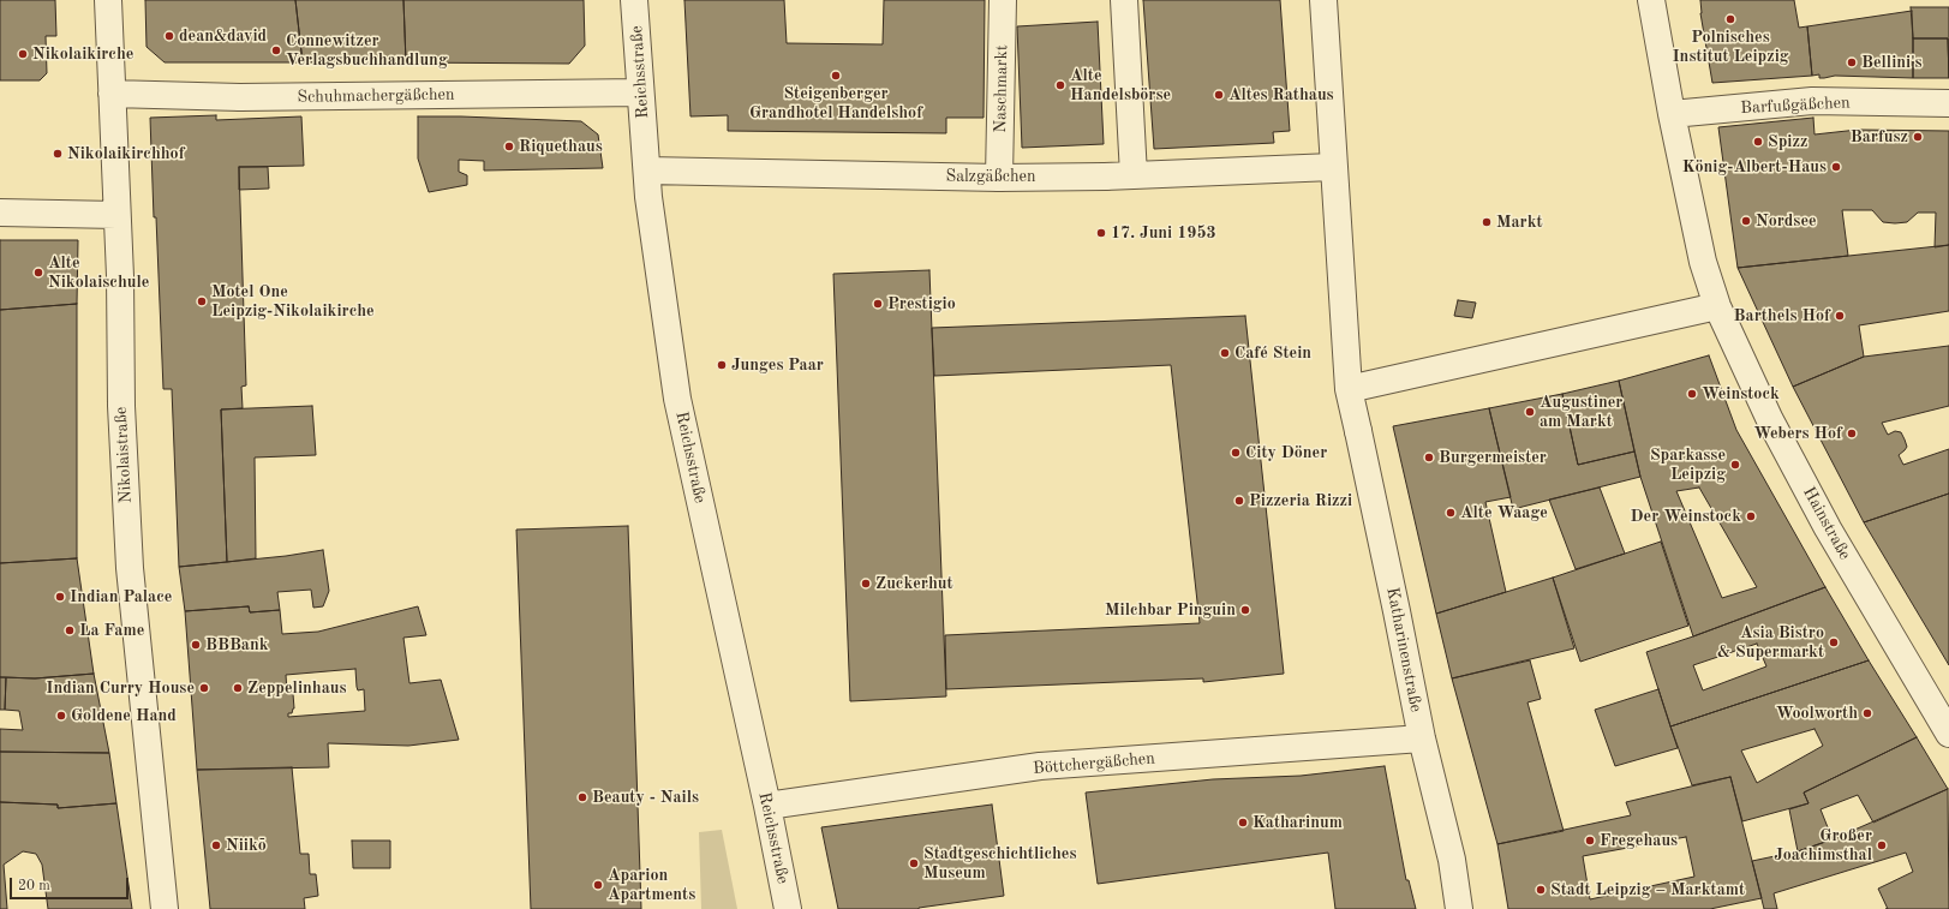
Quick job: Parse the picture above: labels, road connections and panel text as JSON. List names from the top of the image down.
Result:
{
  "streets": {
    "street": [
      "Reichsstraße",
      "Naschmarkt",
      "Schuhmachergäßchen",
      "Barfußgäßchen",
      "Salzgäßchen",
      "Nikolaistraße",
      "Hainstraße",
      "Katharinenstraße",
      "Böttchergäßchen"
    ]
  },
  "crossings": [
    ["Reichsstraße", "Schuhmachergäßchen"],
    ["Reichsstraße", "Salzgäßchen"],
    ["Reichsstraße", "Böttchergäßchen"],
    ["Naschmarkt", "Salzgäßchen"],
    ["Schuhmachergäßchen", "Nikolaistraße"],
    ["Katharinenstraße", "Böttchergäßchen"]
  ],
  "places": [
    "Polnisches Institut Leipzig",
    "dean&david",
    "Connewitzer Verlagsbuchhandlung",
    "Nikolaikirche",
    "Bellini's",
    "Steigenberger Grandhotel Handelshof",
    "Alte Handelsbörse",
    "Altes Rathaus",
    "Barfusz",
    "Spizz",
    "Riquethaus",
    "Nikolaikirchhof",
    "König-Albert-Haus",
    "Nordsee",
    "Markt",
    "17. Juni 1953",
    "Alte Nikolaischule",
    "Motel One Leipzig-Nikolaikirche",
    "Prestigio",
    "Barthels Hof",
    "Café Stein",
    "Junges Paar",
    "Weinstock",
    "Augustiner am Markt",
    "Webers Hof",
    "City Döner",
    "Burgermeister",
    "Sparkasse Leipzig",
    "Pizzeria Rizzi",
    "Alte Waage",
    "Der Weinstock",
    "Zuckerhut",
    "Indian Palace",
    "Milchbar Pinguin",
    "La Fame",
    "Asia Bistro & Supermarkt",
    "BBBank",
    "Indian Curry House",
    "Zeppelinhaus",
    "Woolworth",
    "Goldene Hand",
    "Beauty - Nails",
    "Katharinum",
    "Fregehaus",
    "Niikō",
    "Großer Joachimsthal",
    "Stadtgeschichtliches Museum",
    "Aparion Apartments",
    "Stadt Leipzig – Marktamt"
  ],
  "scale_bar": "20 m"
}
